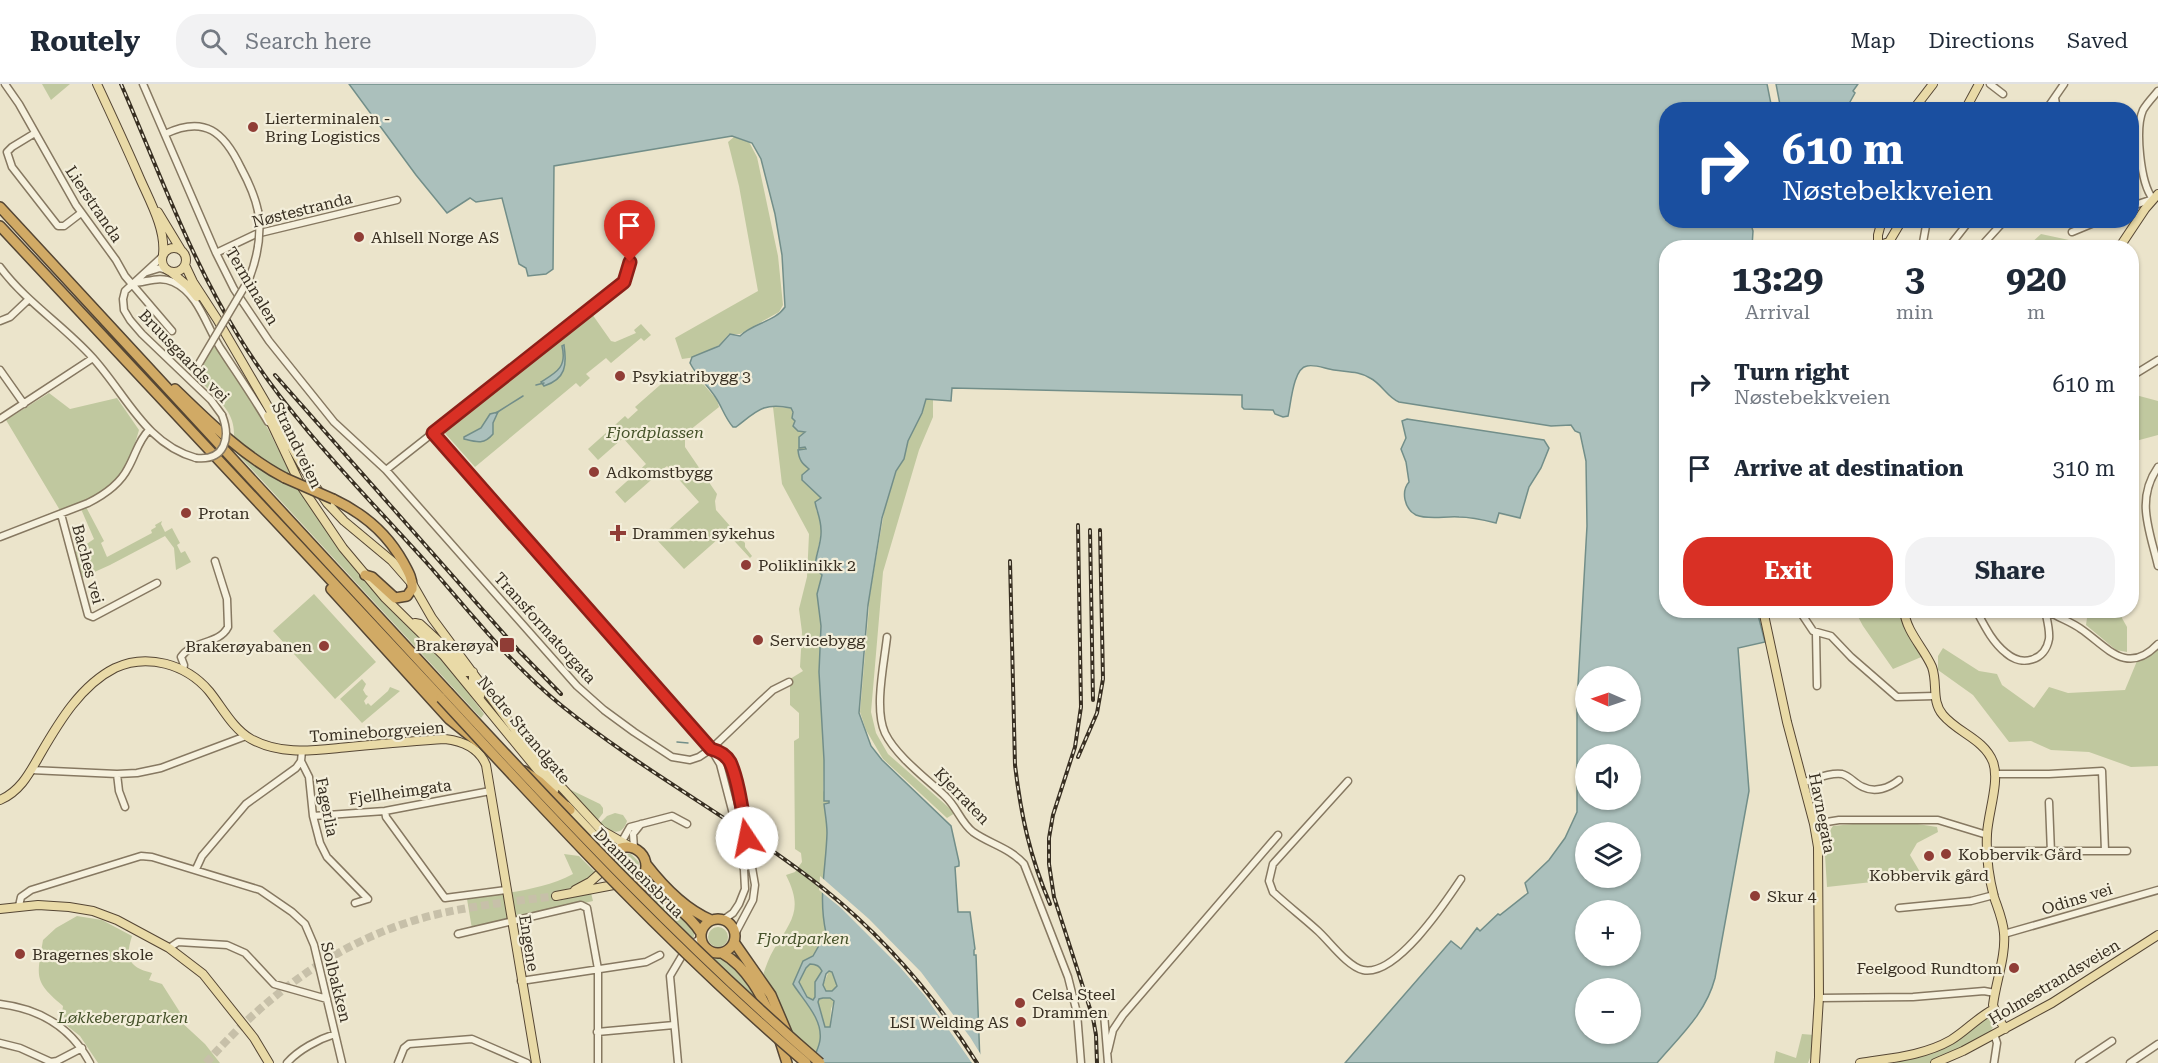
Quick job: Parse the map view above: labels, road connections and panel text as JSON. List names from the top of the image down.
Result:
{
  "streets": {
    "highway": ["Drammensbrua"],
    "main road": [
      "Strandveien",
      "Nedre Strandgate",
      "Tomineborgveien",
      "Havnegata",
      "Engene",
      "Holmestrandsveien"
    ],
    "street": [
      "Lierstranda",
      "Nøstestranda",
      "Terminalen",
      "Bruusgaards vei",
      "Baches vei",
      "Transformatorgata",
      "Fjellheimgata",
      "Kjerraten",
      "Fagerlia",
      "Odins vei",
      "Solbakken"
    ]
  },
  "crossings": [
    ["Lierstranda", "Bruusgaards vei"],
    ["Nøstestranda", "Terminalen"],
    ["Terminalen", "Transformatorgata"],
    ["Bruusgaards vei", "Baches vei"],
    ["Strandveien", "Nedre Strandgate"],
    ["Tomineborgveien", "Fjellheimgata"],
    ["Tomineborgveien", "Fagerlia"],
    ["Tomineborgveien", "Engene"],
    ["Tomineborgveien", "Solbakken"],
    ["Fjellheimgata", "Fagerlia"]
  ],
  "parks": ["Fjordplassen", "Fjordparken", "Løkkebergparken"],
  "places": {
    "other": [
      "Lierterminalen - Bring Logistics",
      "Ahlsell Norge AS",
      "Psykiatribygg 3",
      "Adkomstbygg",
      "Protan",
      "Poliklinikk 2",
      "Servicebygg",
      "Brakerøyabanen",
      "Kobbervik Gård",
      "Kobbervik gård",
      "Skur 4",
      "Bragernes skole",
      "Feelgood Rundtom",
      "Celsa Steel Drammen",
      "LSI Welding AS"
    ],
    "health": ["Drammen sykehus"],
    "transit": ["Brakerøya"]
  },
  "north": "left",
  "page": {
    "header": "Routely",
    "search": "Search here",
    "nav": ["Map", "Directions", "Saved"],
    "turn": ["610 m", "Nøstebekkveien"],
    "eta": [
      "13:29",
      "Arrival",
      "3",
      "min",
      "920",
      "m"
    ],
    "list": [
      {
        "name": "Turn right",
        "note": "Nøstebekkveien",
        "value": "610 m"
      },
      {
        "name": "Arrive at destination",
        "value": "310 m"
      }
    ],
    "buttons": ["Exit", "Share"],
    "map_buttons": ["+", "−"]
  }
}
